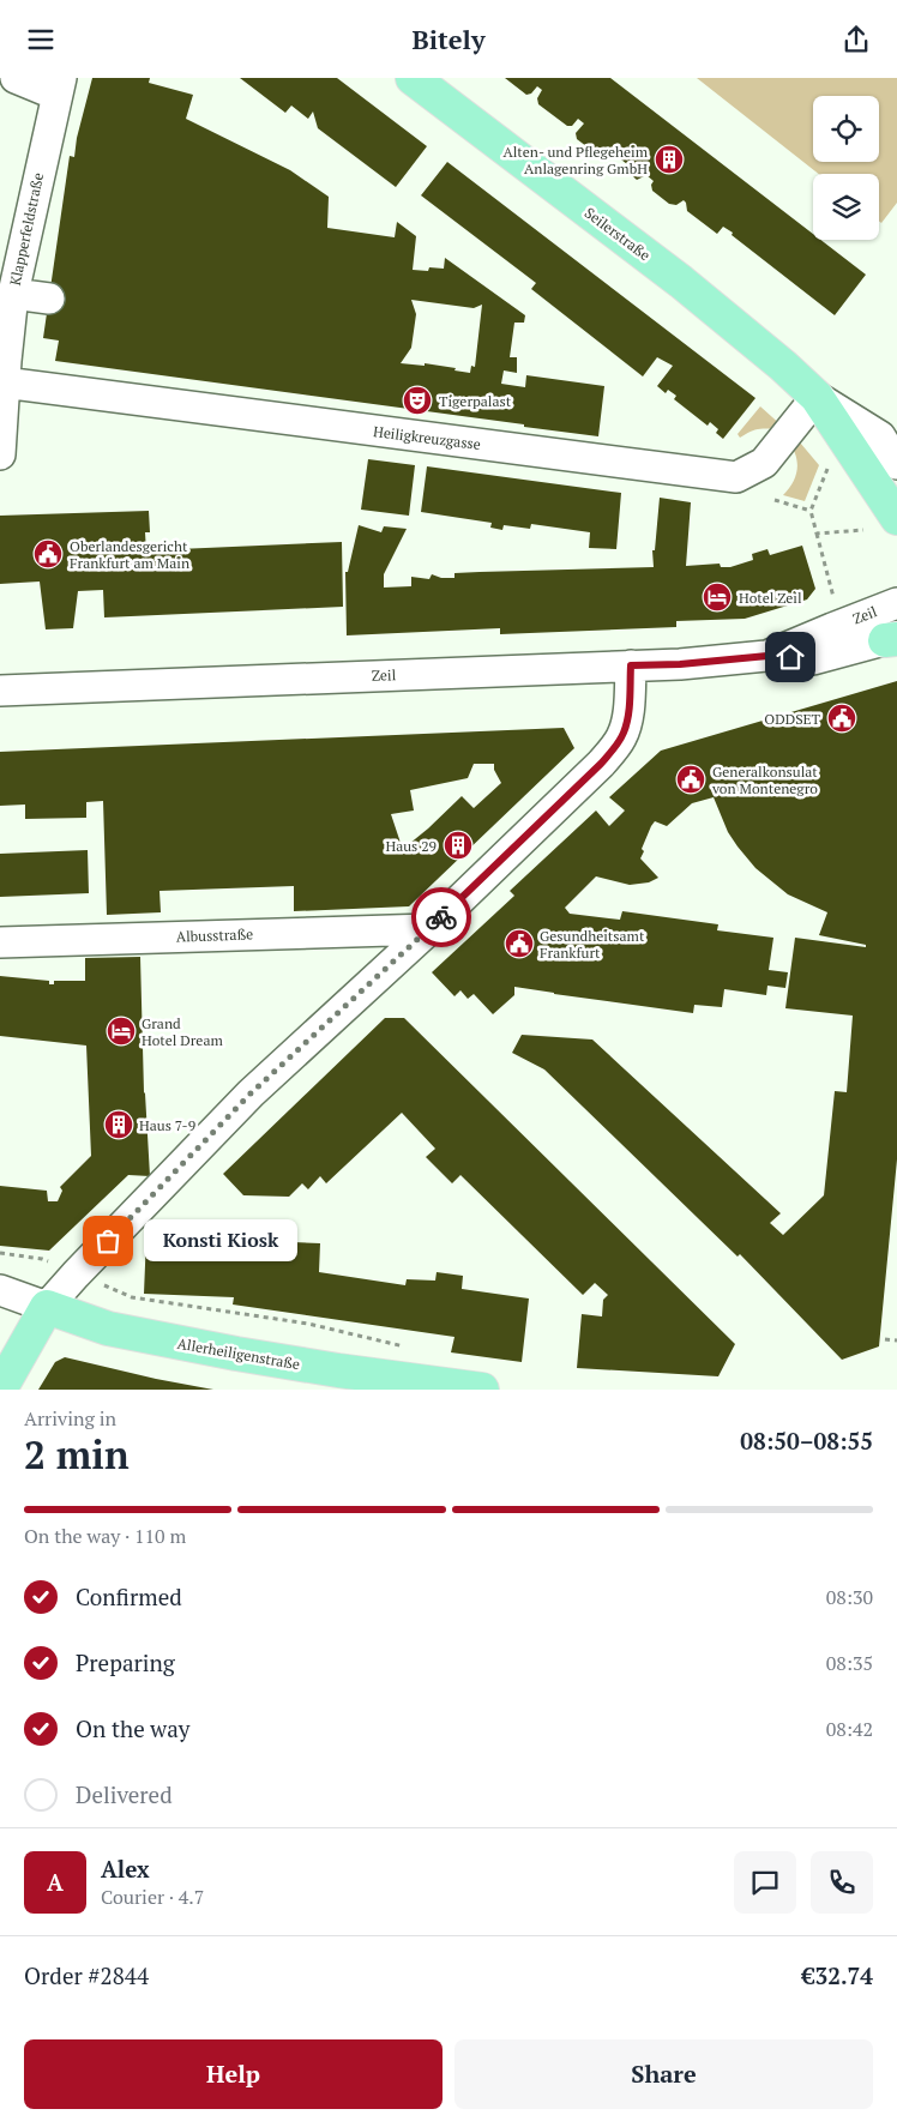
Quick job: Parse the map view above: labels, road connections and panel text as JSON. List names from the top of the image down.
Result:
{
  "streets": {
    "main road": ["Seilerstraße", "Allerheiligenstraße"],
    "street": [
      "Klapperfeldstraße",
      "Heiligkreuzgasse",
      "Zeil",
      "Albusstraße"
    ]
  },
  "crossings": [
    ["Klapperfeldstraße", "Heiligkreuzgasse"],
    ["Seilerstraße", "Heiligkreuzgasse"]
  ],
  "places": {
    "building": ["Alten- und Pflegeheim Anlagenring GmbH", "Haus 29", "Haus 7-9"],
    "theatre": ["Tigerpalast"],
    "public building": [
      "Oberlandesgericht Frankfurt am Main",
      "ODDSET",
      "Generalkonsulat von Montenegro",
      "Gesundheitsamt Frankfurt"
    ],
    "hotel": ["Hotel Zeil", "Grand Hotel Dream"],
    "other": ["Konsti Kiosk"]
  },
  "page": {
    "header": "Bitely",
    "bubble": "Konsti Kiosk",
    "heading": ["2 min", "Arriving in", "08:50–08:55"],
    "panel": [
      "Alex",
      "Courier · 4.7",
      "Order #2844",
      "€32.74"
    ],
    "bar": "On the way · 110 m",
    "list": [
      ["Confirmed", "08:30"],
      ["Preparing", "08:35"],
      ["On the way", "08:42"],
      "Delivered"
    ],
    "round": "A",
    "buttons": ["Help", "Share"]
  }
}
